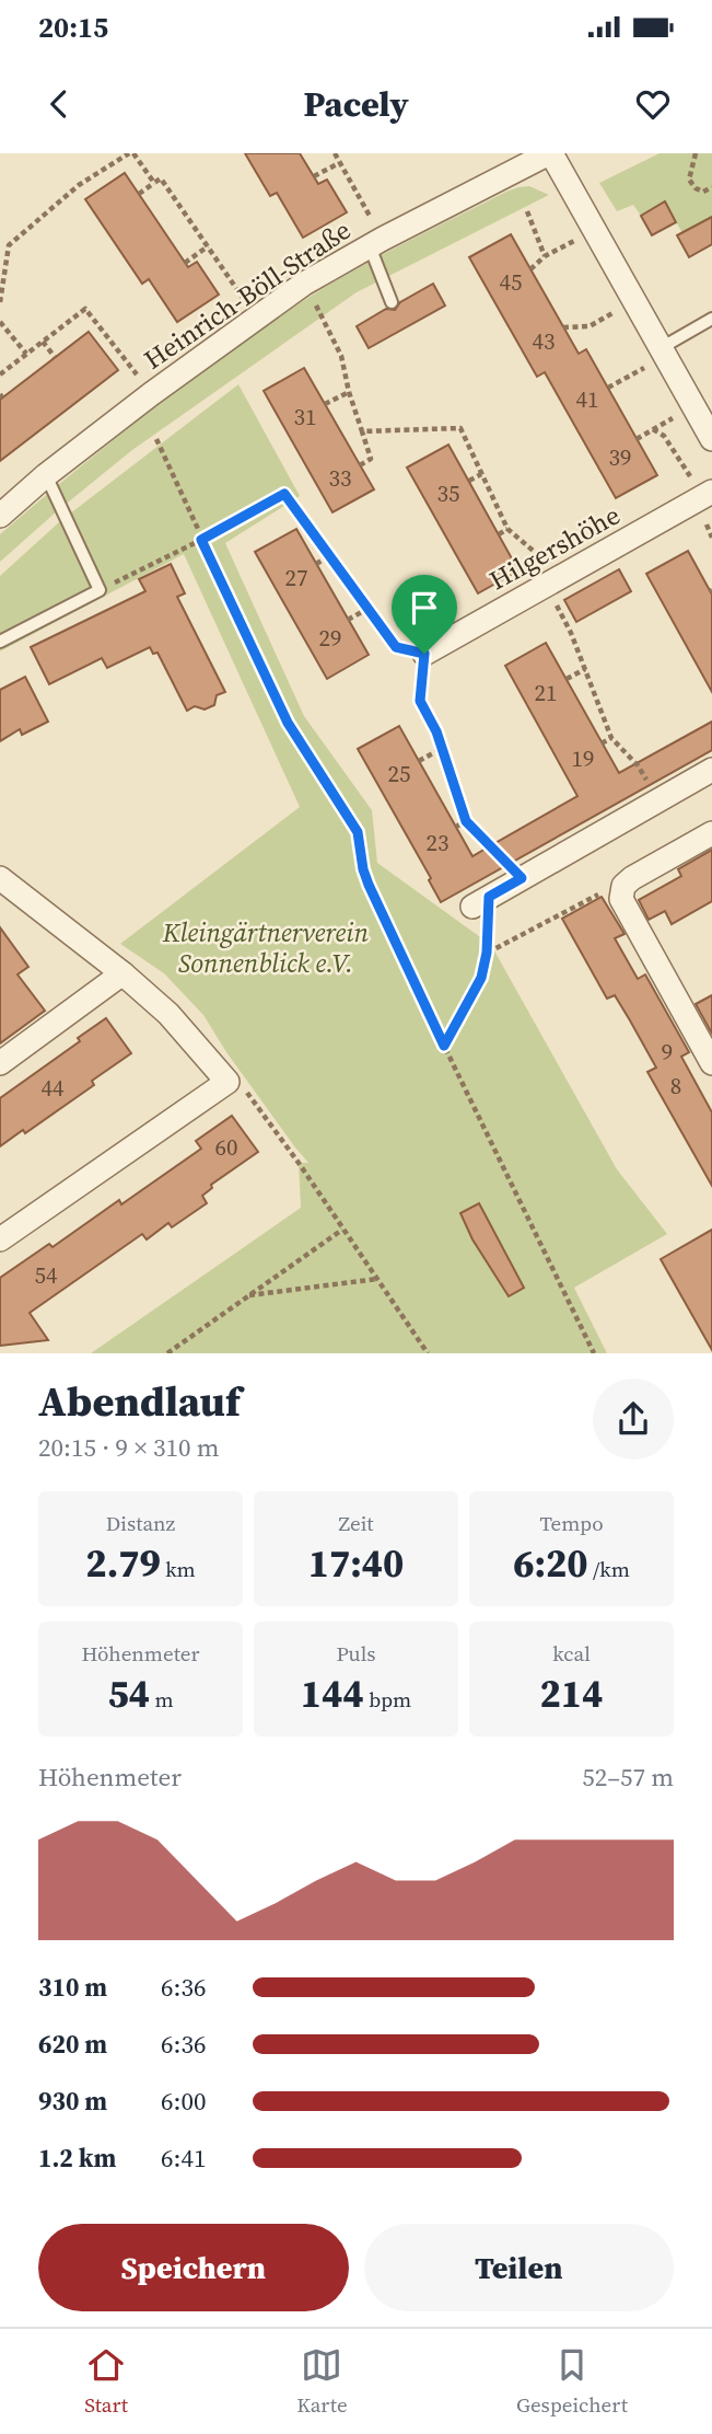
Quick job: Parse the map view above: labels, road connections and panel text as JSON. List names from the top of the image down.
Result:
{
  "streets": {
    "street": ["Heinrich-Böll-Straße", "Hilgershöhe"]
  },
  "parks": ["Kleingärtnerverein Sonnenblick e.V."],
  "house_numbers": [
    "45",
    "43",
    "41",
    "31",
    "39",
    "33",
    "35",
    "27",
    "29",
    "21",
    "19",
    "25",
    "23",
    "9",
    "8",
    "44",
    "60",
    "54"
  ],
  "page": {
    "status": "20:15",
    "header": "Pacely",
    "heading": ["Abendlauf", "20:15 · 9 × 310 m"],
    "stats": [
      ["Distanz", "2.79 km"],
      ["Zeit", "17:40"],
      ["Tempo", "6:20 /km"],
      ["Höhenmeter", "54 m"],
      ["Puls", "144 bpm"],
      ["kcal", "214"]
    ],
    "chart": ["Höhenmeter", "52–57 m"],
    "list": [
      {
        "name": "310 m",
        "note": "6:36"
      },
      {
        "name": "620 m",
        "note": "6:36"
      },
      {
        "name": "930 m",
        "note": "6:00"
      },
      {
        "name": "1.2 km",
        "note": "6:41"
      }
    ],
    "buttons": ["Speichern", "Teilen"],
    "tabs": ["Start", "Karte", "Gespeichert"]
  }
}
